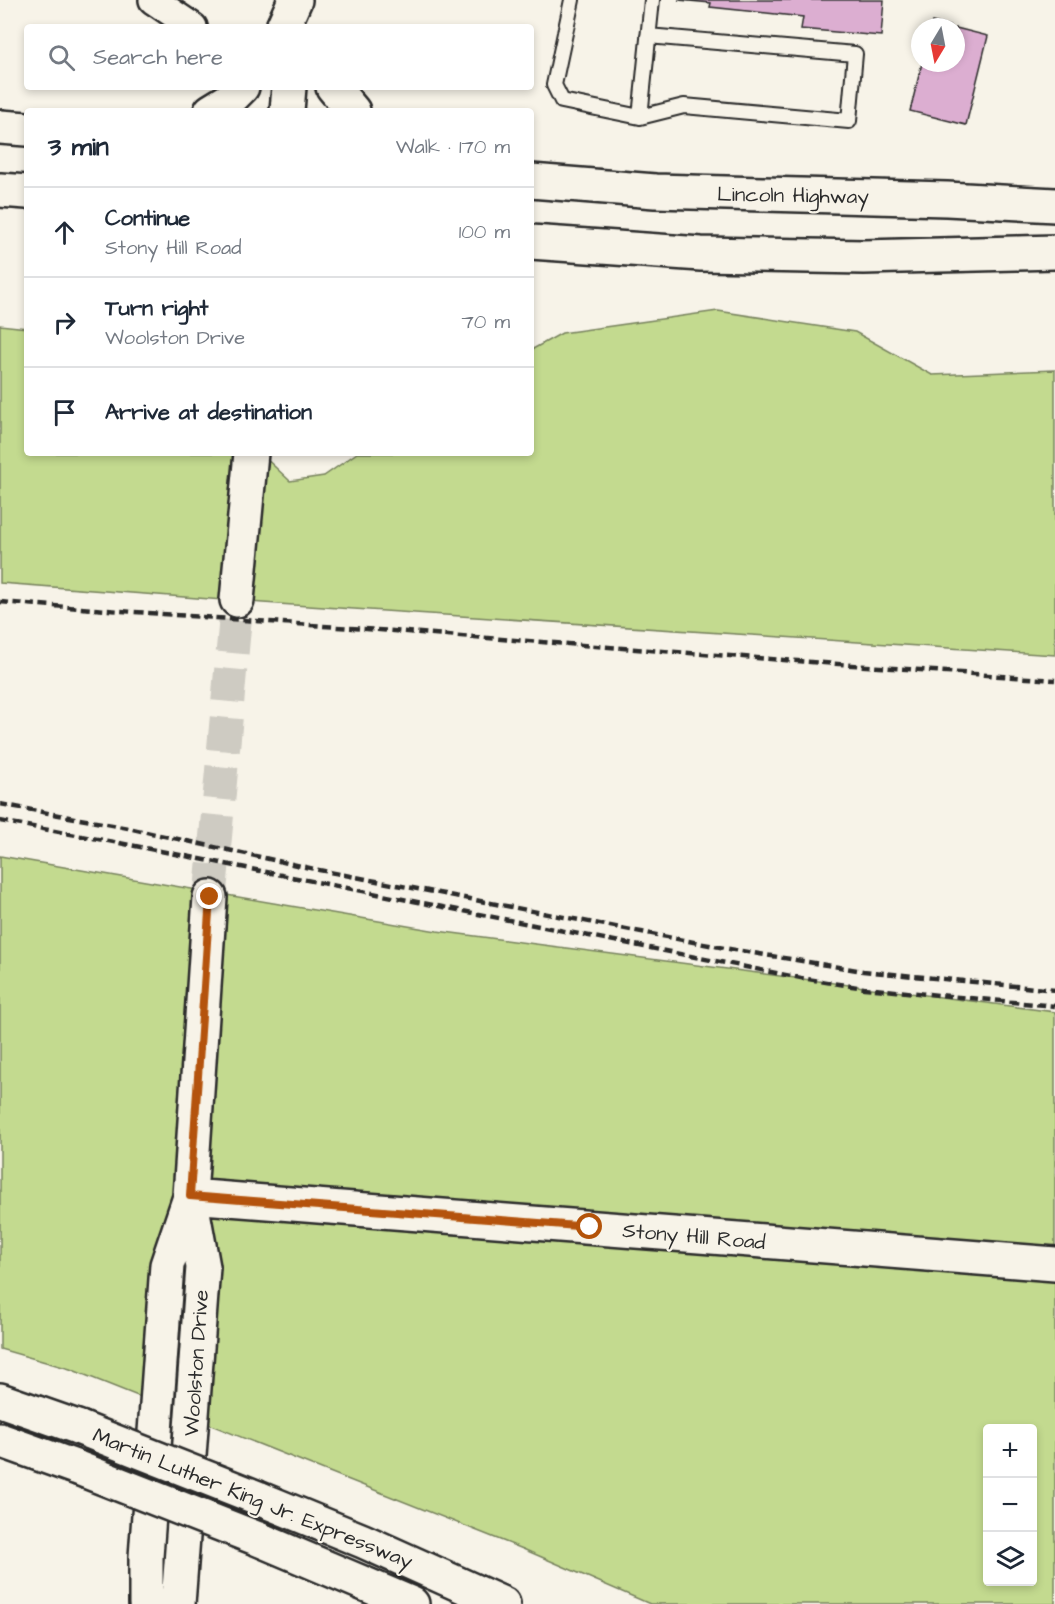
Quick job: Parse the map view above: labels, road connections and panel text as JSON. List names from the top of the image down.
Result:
{
  "streets": {
    "main road": [
      "Lincoln Highway",
      "Stony Hill Road",
      "Woolston Drive",
      "Martin Luther King Jr. Expressway"
    ]
  },
  "crossings": [
    ["Stony Hill Road", "Woolston Drive"]
  ],
  "north": "bottom",
  "page": {
    "search": "Search here",
    "heading": ["3 min", "Walk · 170 m"],
    "list": [
      ["Continue", "Stony Hill Road", "100 m"],
      ["Turn right", "Woolston Drive", "70 m"],
      "Arrive at destination"
    ],
    "map_buttons": ["+", "−"]
  }
}
